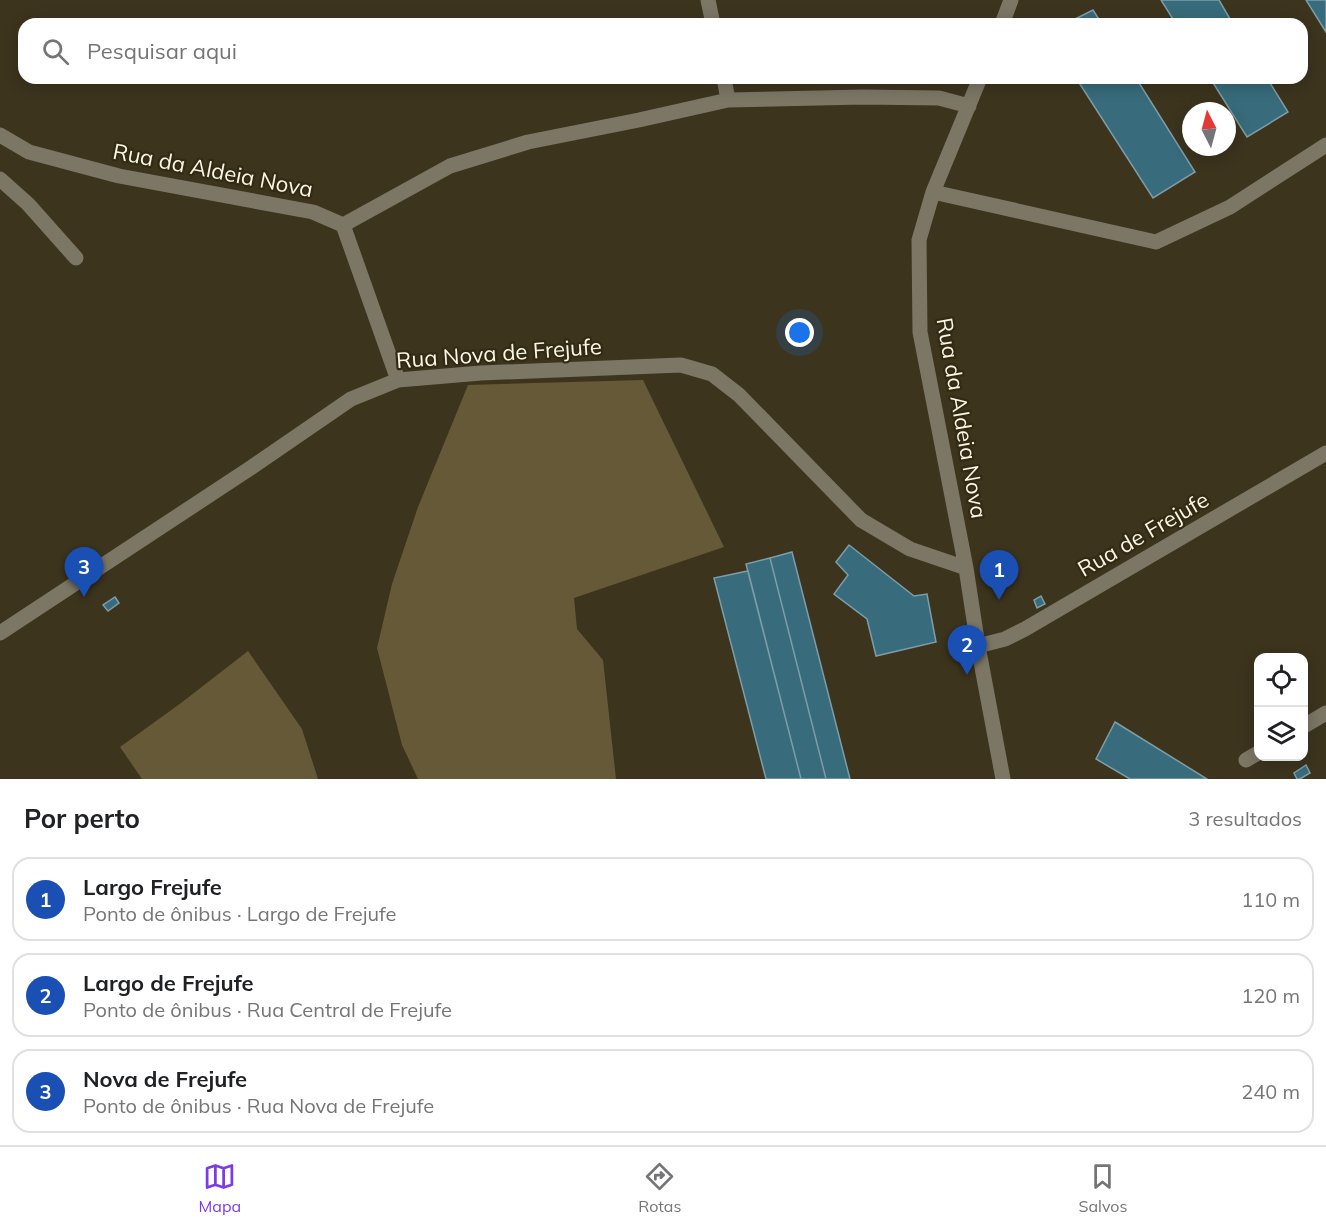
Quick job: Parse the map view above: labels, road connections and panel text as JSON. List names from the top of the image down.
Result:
{
  "streets": {
    "street": ["Rua da Aldeia Nova", "Rua Nova de Frejufe", "Rua de Frejufe"]
  },
  "crossings": [
    ["Rua da Aldeia Nova", "Rua Nova de Frejufe"],
    ["Rua da Aldeia Nova", "Rua de Frejufe"]
  ],
  "north": "top",
  "page": {
    "search": "Pesquisar aqui",
    "pins": ["3", "1", "2"],
    "heading": ["Por perto", "3 resultados"],
    "list": [
      {
        "mark": "1",
        "name": "Largo Frejufe",
        "note": "Ponto de ônibus · Largo de Frejufe",
        "value": "110 m"
      },
      {
        "mark": "2",
        "name": "Largo de Frejufe",
        "note": "Ponto de ônibus · Rua Central de Frejufe",
        "value": "120 m"
      },
      {
        "mark": "3",
        "name": "Nova de Frejufe",
        "note": "Ponto de ônibus · Rua Nova de Frejufe",
        "value": "240 m"
      }
    ],
    "nav": ["Mapa", "Rotas", "Salvos"]
  }
}
